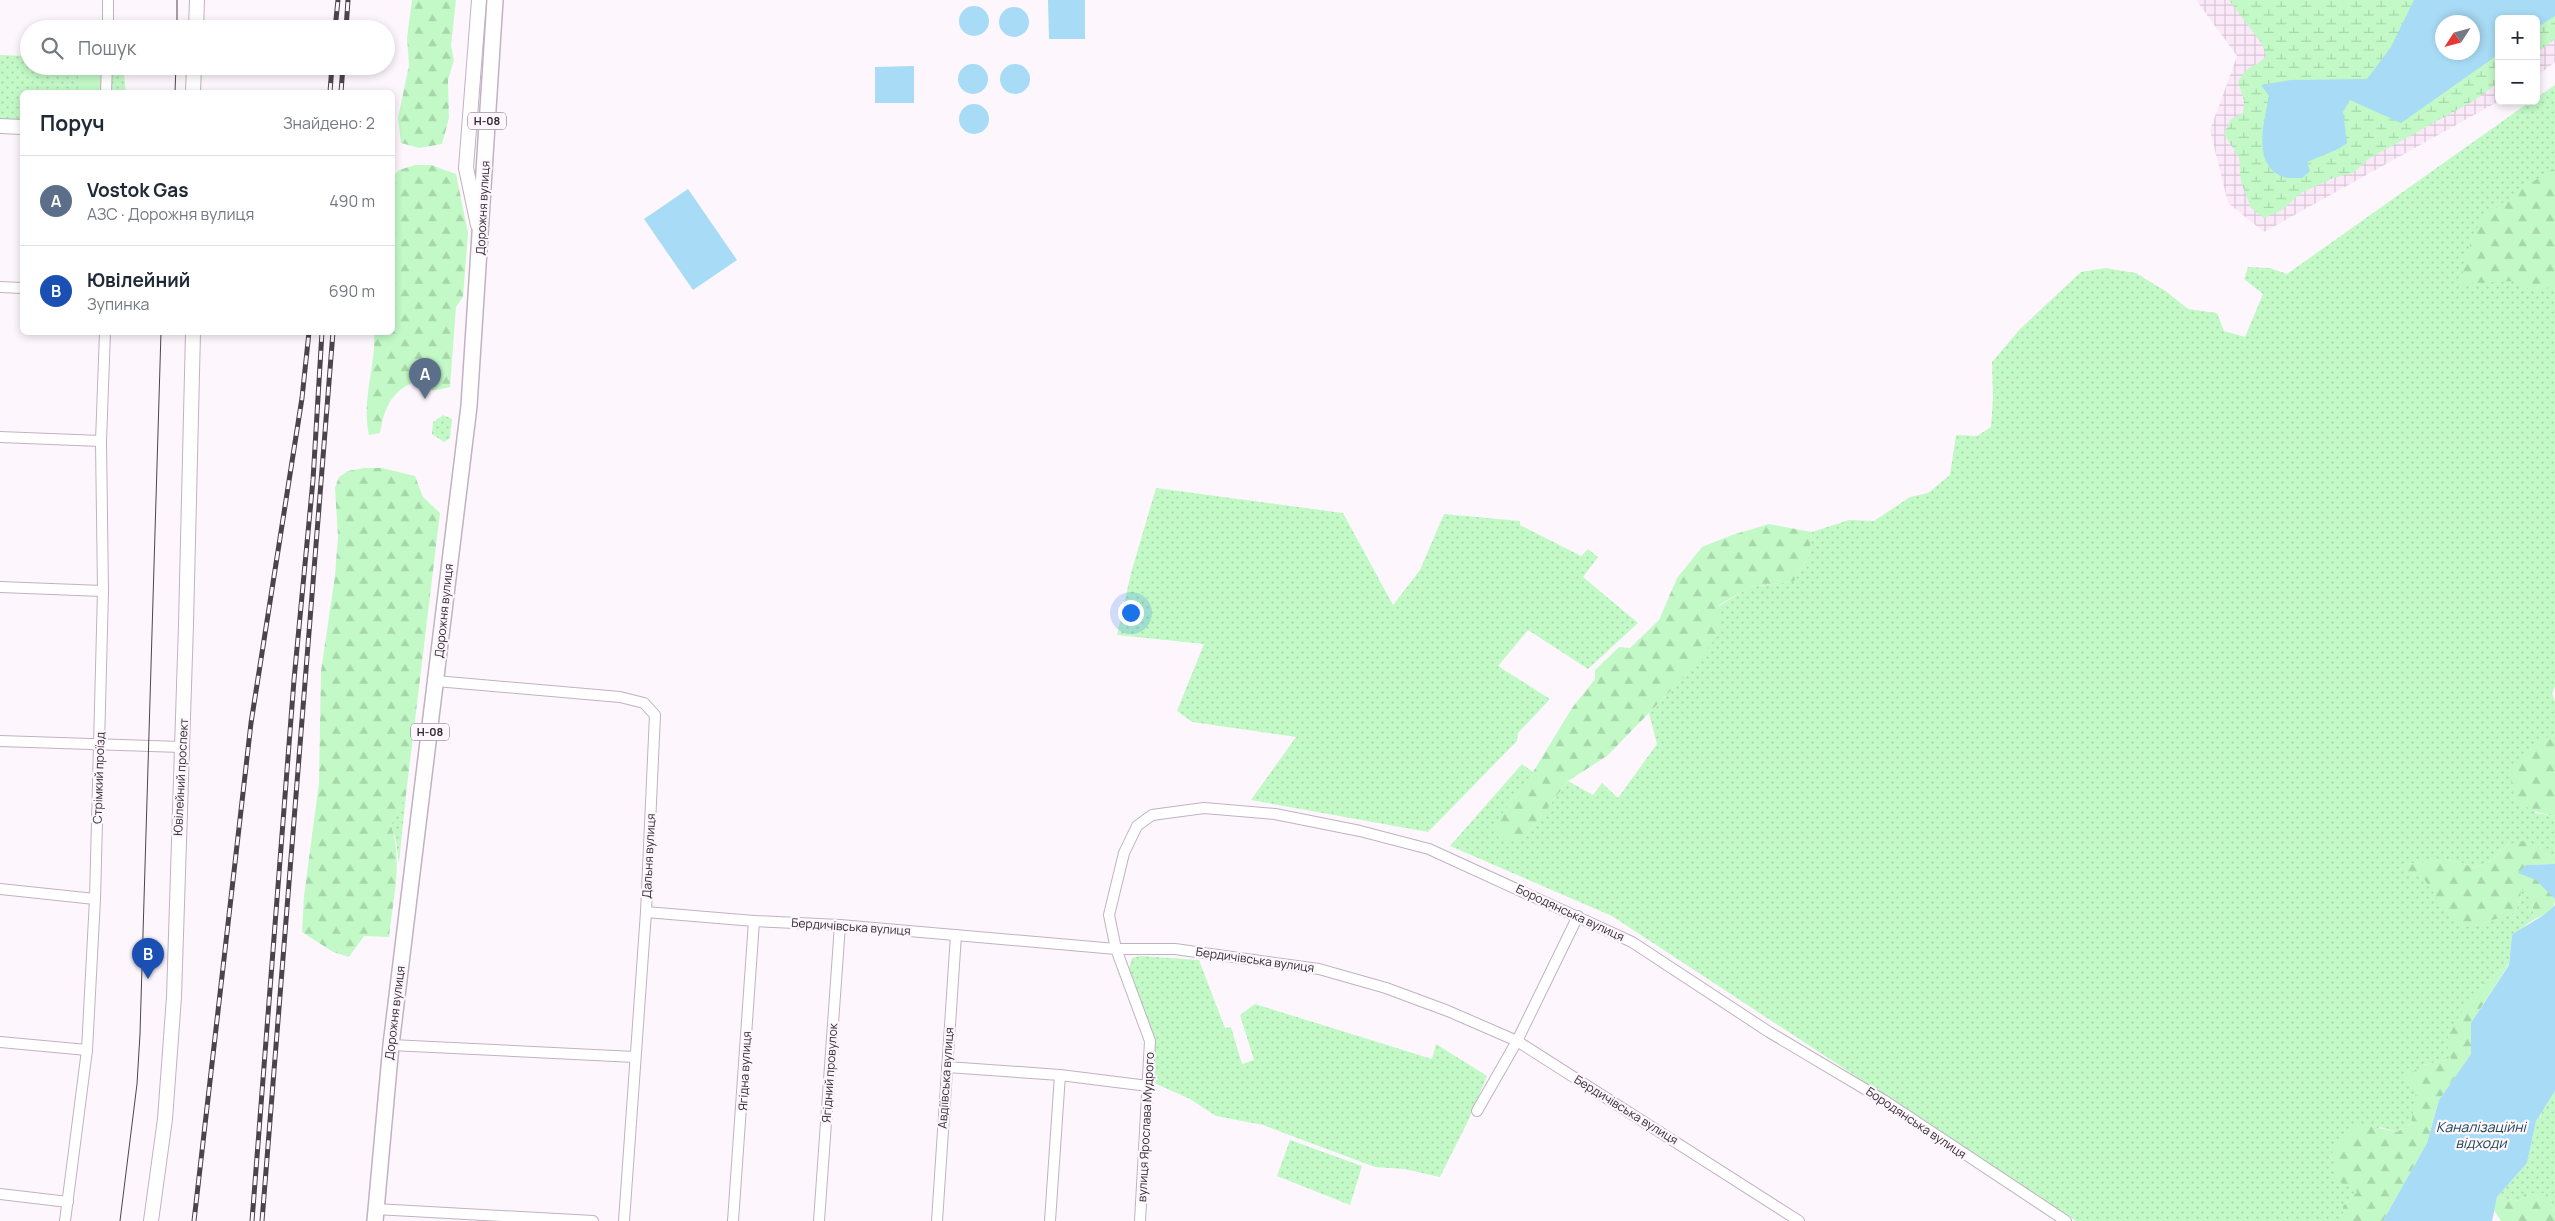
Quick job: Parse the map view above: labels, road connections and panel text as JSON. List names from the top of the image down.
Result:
{
  "streets": {
    "main road": ["Н-08", "Дорожня вулиця", "Ювілейний проспект"],
    "street": [
      "Стрімкий проїзд",
      "Дальня вулиця",
      "Бородянська вулиця",
      "Бердичівська вулиця",
      "Ягідна вулиця",
      "Ягідний провулок",
      "Авдіївська вулиця",
      "вулиця Ярослава Мудрого"
    ]
  },
  "crossings": [
    ["Дорожня вулиця", "Дальня вулиця"],
    ["Дальня вулиця", "Бердичівська вулиця"],
    ["Бородянська вулиця", "Бердичівська вулиця"],
    ["Бородянська вулиця", "вулиця Ярослава Мудрого"],
    ["Бердичівська вулиця", "Ягідна вулиця"],
    ["Бердичівська вулиця", "Ягідний провулок"],
    ["Бердичівська вулиця", "Авдіївська вулиця"],
    ["Бердичівська вулиця", "вулиця Ярослава Мудрого"]
  ],
  "water": ["Каналізаційні відходи"],
  "north": "bottom left",
  "page": {
    "map_buttons": ["+", "−"],
    "search": "Пошук",
    "heading": ["Поруч", "Знайдено: 2"],
    "list": [
      {
        "mark": "A",
        "name": "Vostok Gas",
        "note": "АЗС · Дорожня вулиця",
        "value": "490 m"
      },
      {
        "mark": "B",
        "name": "Ювілейний",
        "note": "Зупинка",
        "value": "690 m"
      }
    ],
    "pins": ["A", "B"]
  }
}
